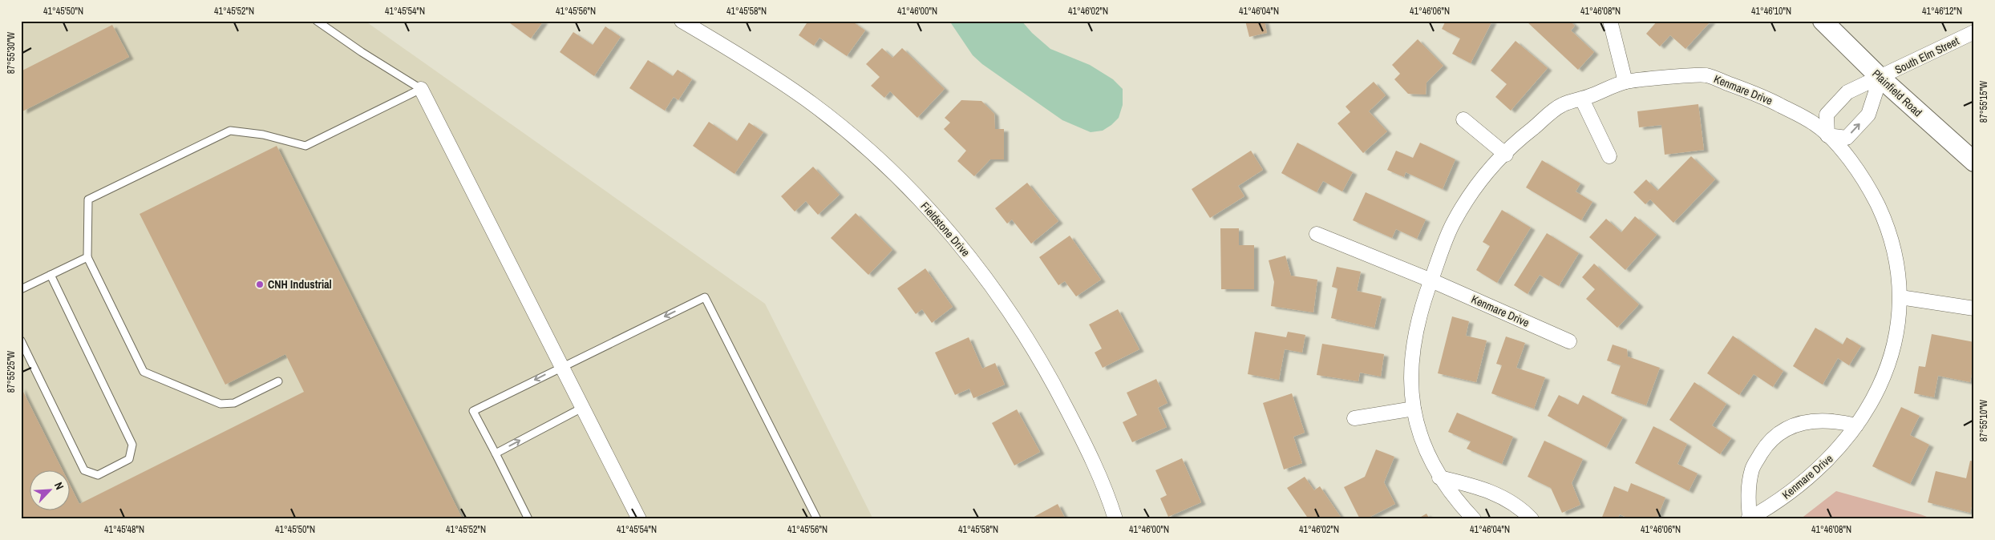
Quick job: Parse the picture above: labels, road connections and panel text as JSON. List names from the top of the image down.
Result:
{
  "streets": {
    "main road": ["Plainfield Road"],
    "street": ["South Elm Street", "Kenmare Drive", "Fieldstone Drive"]
  },
  "crossings": [
    ["South Elm Street", "Plainfield Road"]
  ],
  "places": ["CNH Industrial"],
  "north": "top right",
  "coordinates": [
    "41°45'50\"N",
    "41°45'52\"N",
    "41°45'54\"N",
    "41°45'56\"N",
    "41°45'58\"N",
    "41°46'00\"N",
    "41°46'02\"N",
    "41°46'04\"N",
    "41°46'06\"N",
    "41°46'08\"N",
    "41°46'10\"N",
    "41°46'12\"N",
    "87°55'30\"W",
    "87°55'15\"W",
    "87°55'25\"W",
    "87°55'10\"W",
    "41°45'48\"N"
  ]
}
